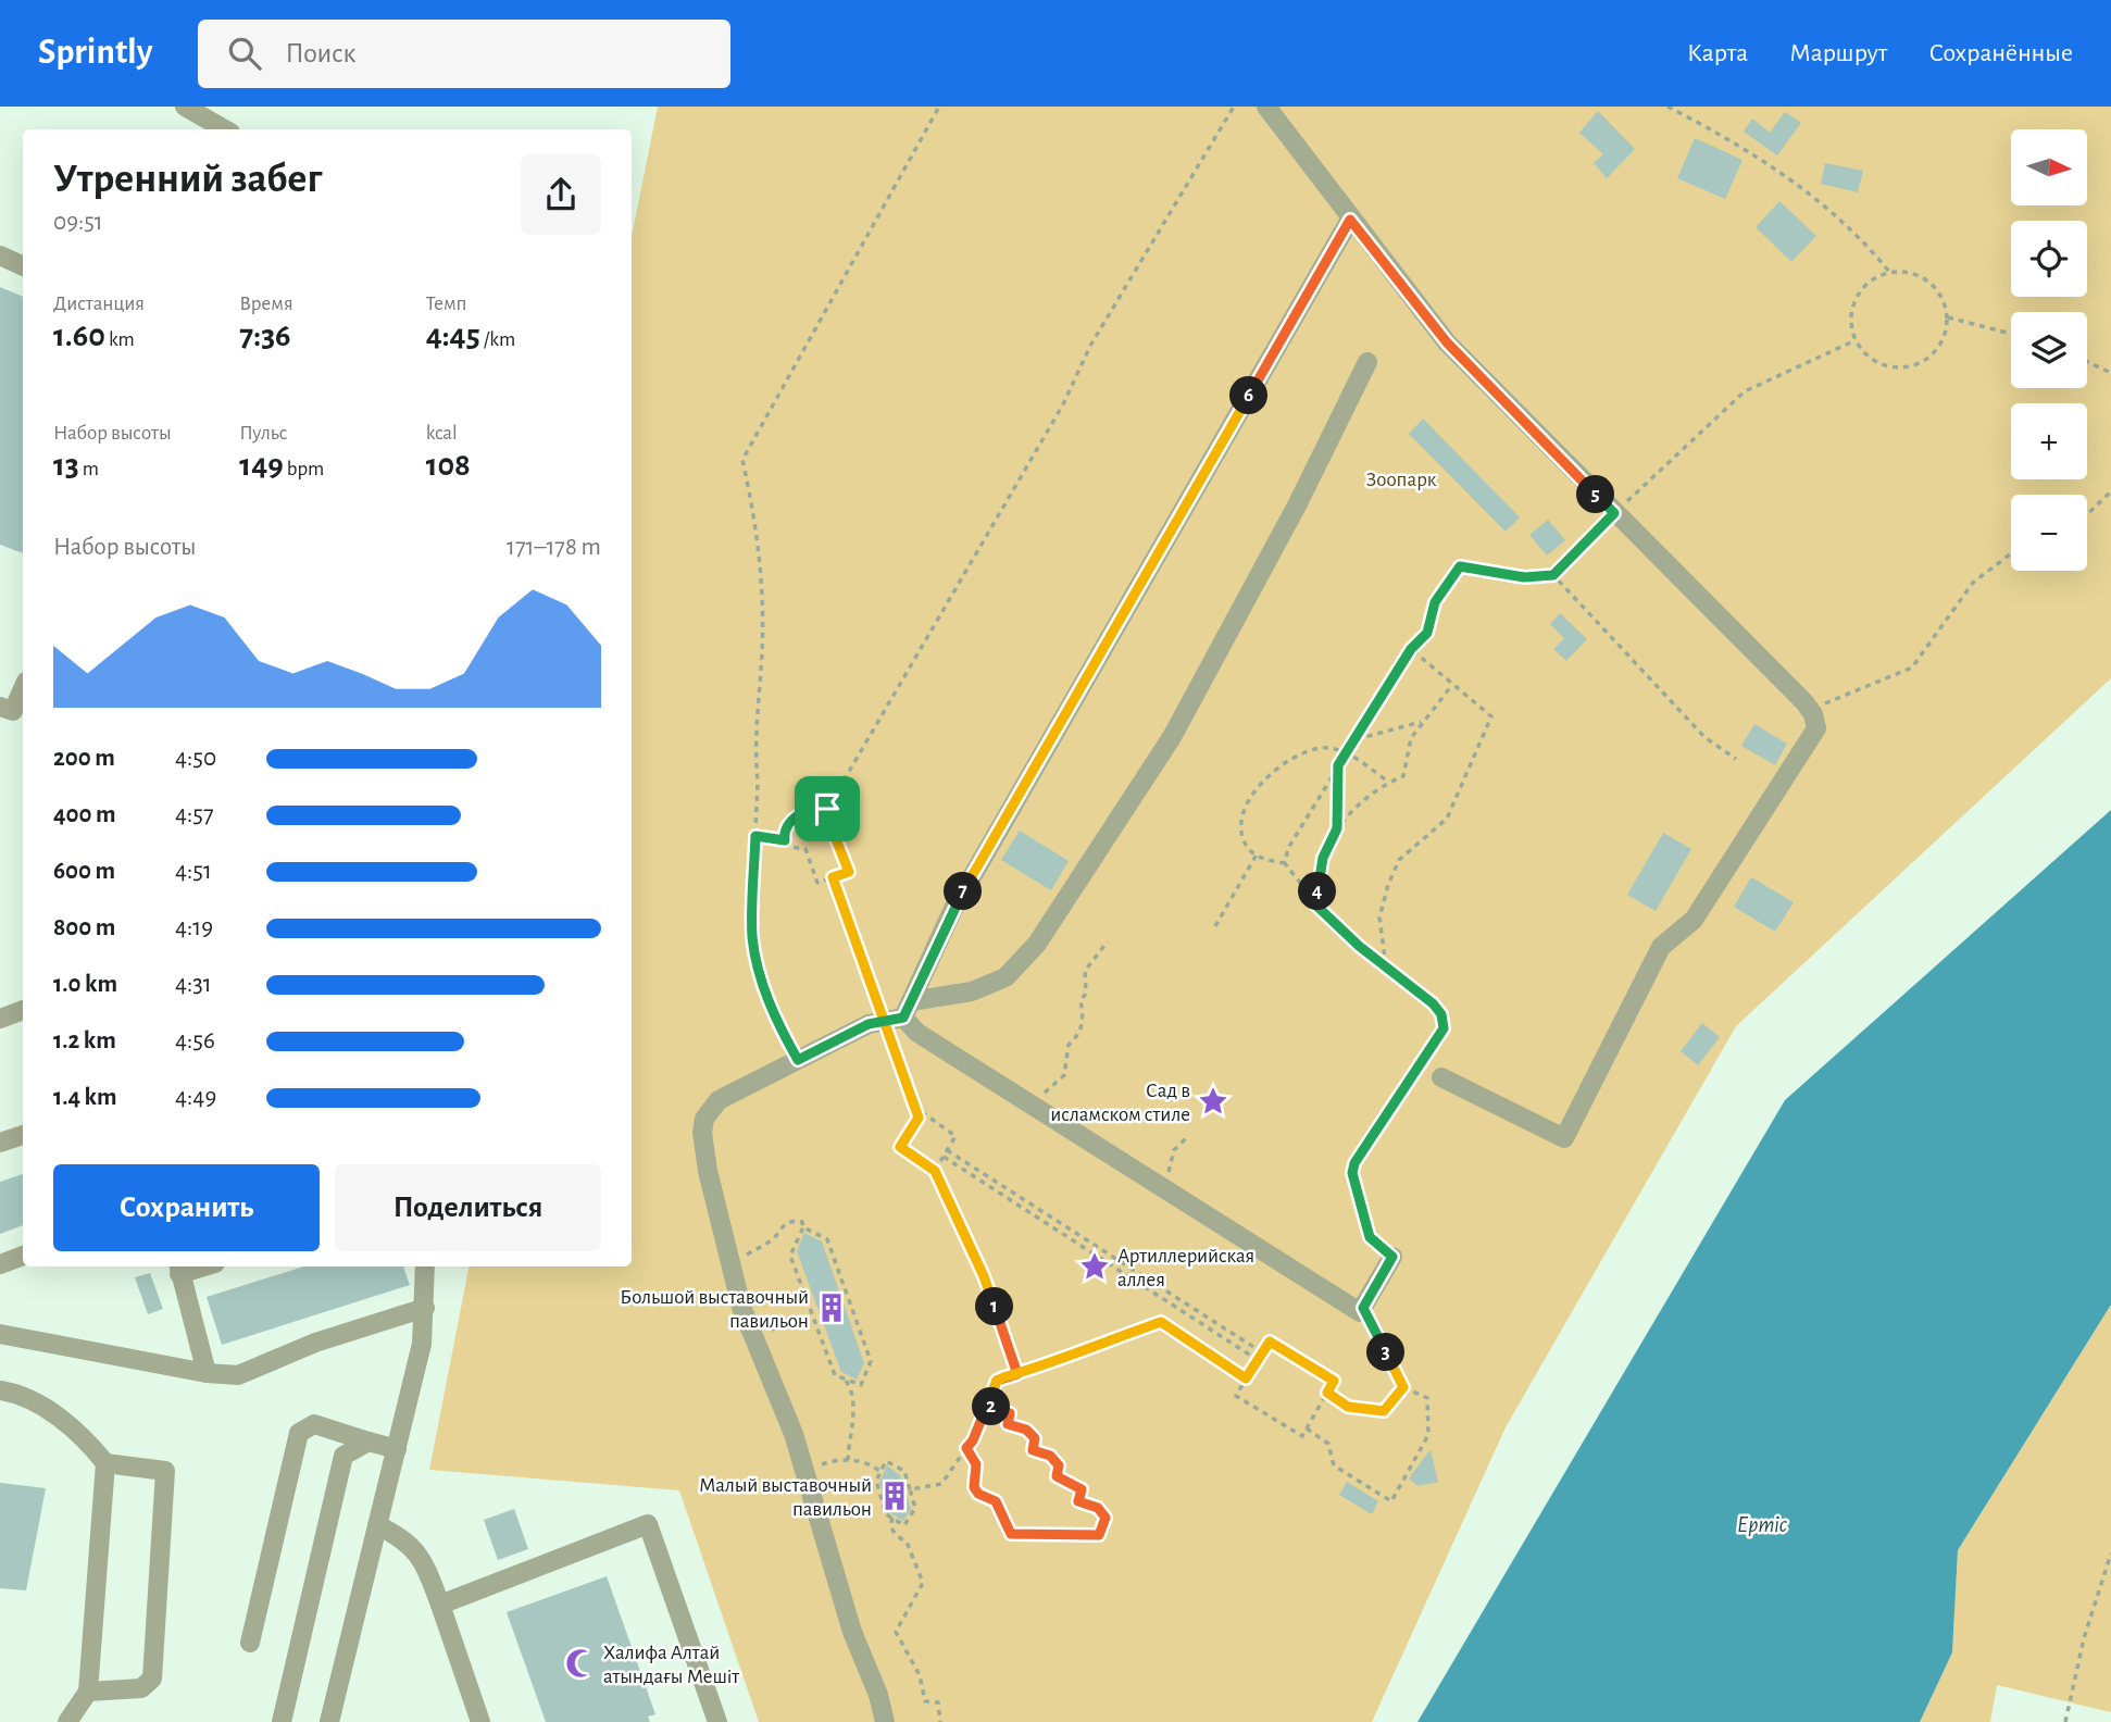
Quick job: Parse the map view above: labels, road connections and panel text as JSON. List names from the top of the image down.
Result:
{
  "water": ["Ертіс"],
  "parks": ["Зоопарк"],
  "places": {
    "place": ["Сад в исламском стиле", "Артиллерийская аллея"],
    "building": ["Большой выставочный павильон", "Малый выставочный павильон"],
    "mosque": ["Халифа Алтай атындағы Мешіт"]
  },
  "north": "right",
  "page": {
    "header": "Sprintly",
    "search": "Поиск",
    "nav": ["Карта", "Маршрут", "Сохранённые"],
    "map_buttons": ["+", "−"],
    "heading": ["Утренний забег", "09:51"],
    "stats": [
      ["Дистанция", "1.60 km"],
      ["Время", "7:36"],
      ["Темп", "4:45 /km"],
      ["Набор высоты", "13 m"],
      ["Пульс", "149 bpm"],
      ["kcal", "108"]
    ],
    "pins": [
      "6",
      "5",
      "4",
      "7",
      "1",
      "3",
      "2"
    ],
    "chart": ["Набор высоты", "171–178 m"],
    "list": [
      {
        "name": "200 m",
        "note": "4:50"
      },
      {
        "name": "400 m",
        "note": "4:57"
      },
      {
        "name": "600 m",
        "note": "4:51"
      },
      {
        "name": "800 m",
        "note": "4:19"
      },
      {
        "name": "1.0 km",
        "note": "4:31"
      },
      {
        "name": "1.2 km",
        "note": "4:56"
      },
      {
        "name": "1.4 km",
        "note": "4:49"
      }
    ],
    "buttons": ["Сохранить", "Поделиться"]
  }
}
